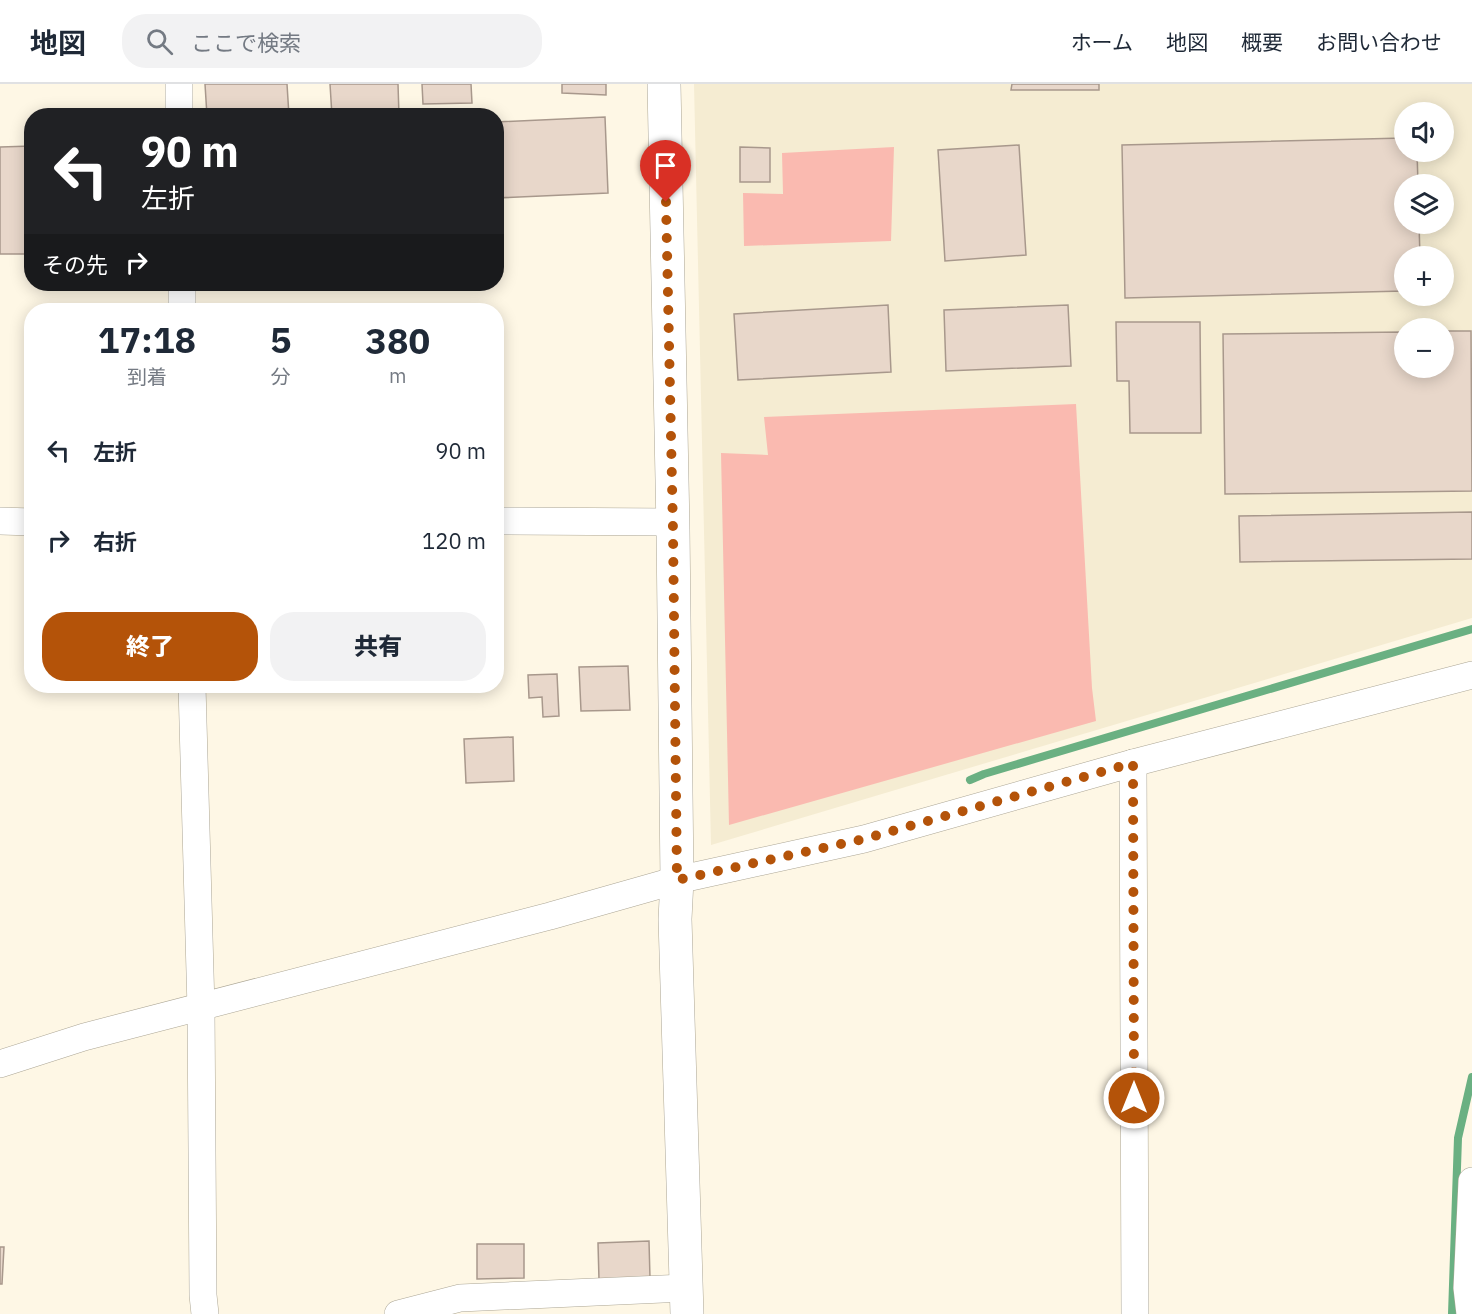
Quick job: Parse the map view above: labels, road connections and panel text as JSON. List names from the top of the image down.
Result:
{
  "page": {
    "header": "地図",
    "search": "ここで検索",
    "nav": [
      "ホーム",
      "地図",
      "概要",
      "お問い合わせ"
    ],
    "map_buttons": ["+", "−"],
    "turn": ["90 m", "左折"],
    "then": "その先",
    "eta": [
      "17:18",
      "到着",
      "5",
      "分",
      "380",
      "m"
    ],
    "list": [
      {
        "name": "左折",
        "value": "90 m"
      },
      {
        "name": "右折",
        "value": "120 m"
      }
    ],
    "buttons": ["終了", "共有"]
  }
}
